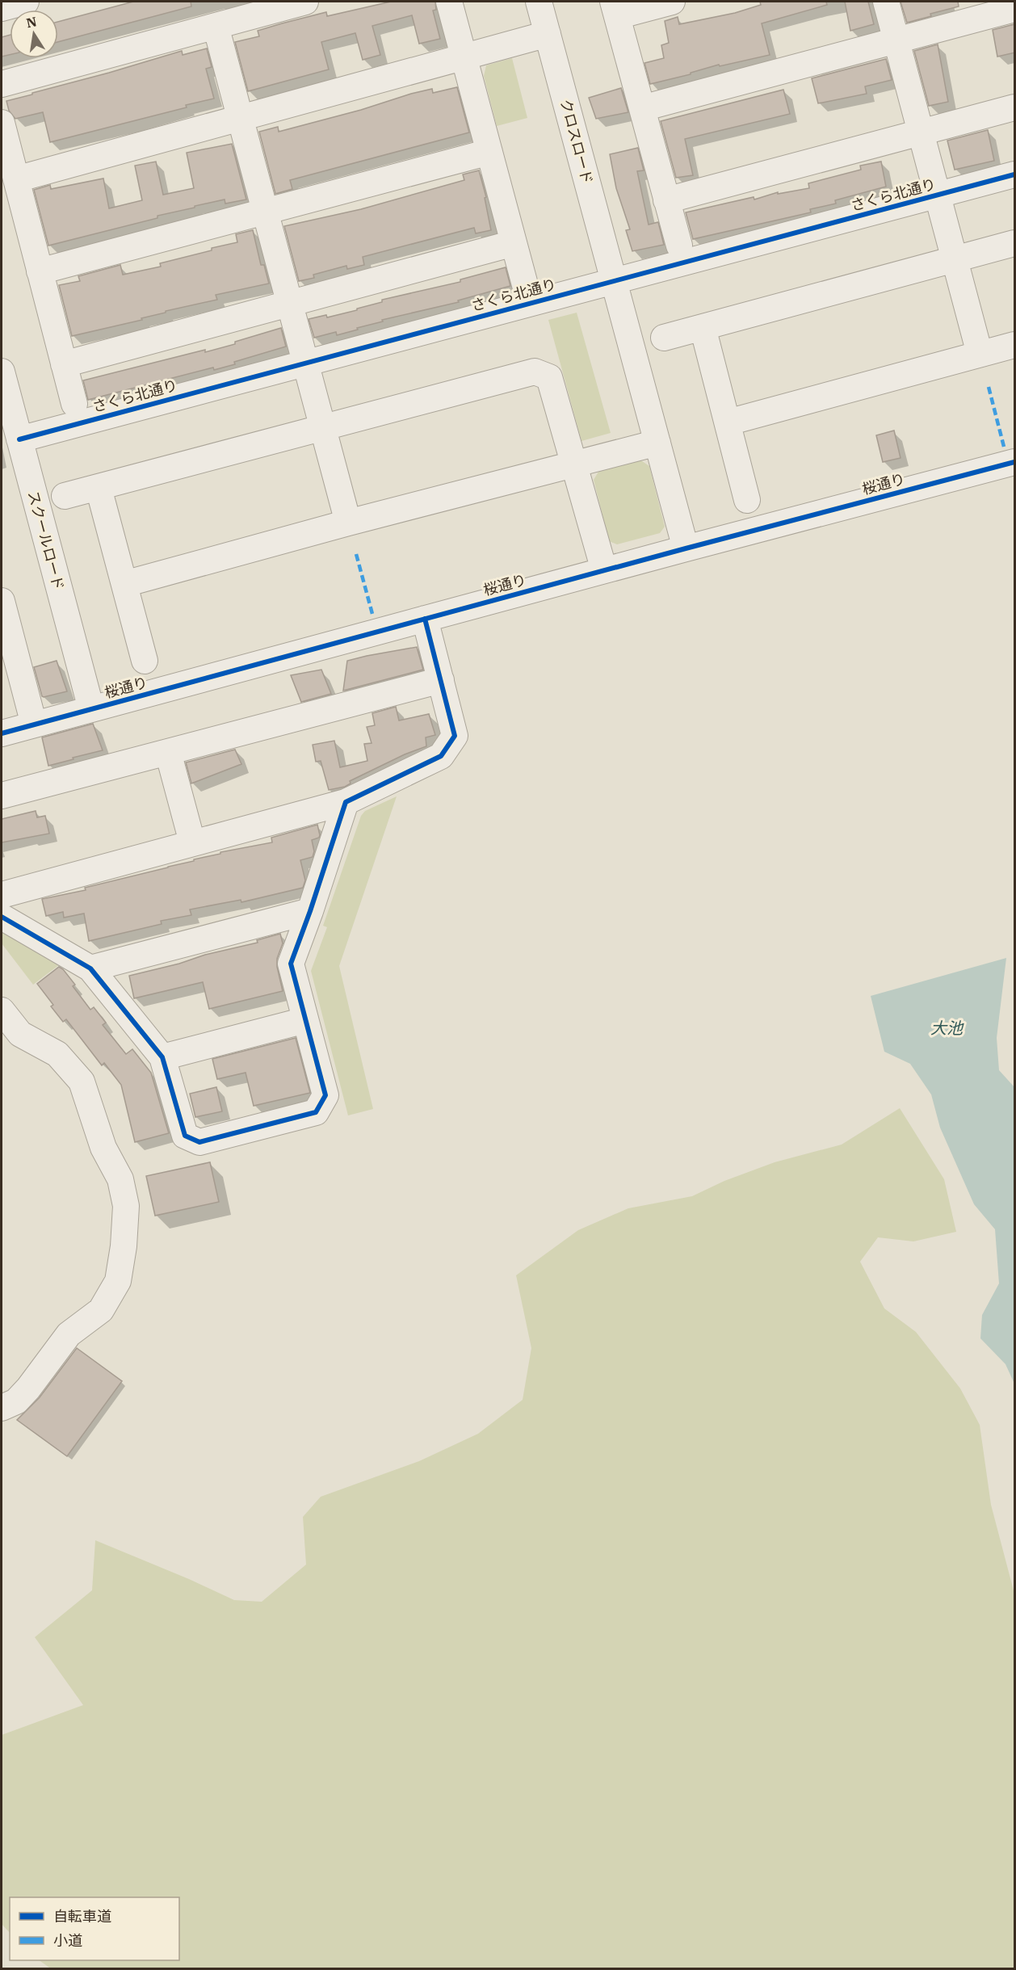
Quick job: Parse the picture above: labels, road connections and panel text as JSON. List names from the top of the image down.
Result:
{
  "streets": {
    "street": [
      "クロスロード",
      "さくら北通り",
      "桜通り",
      "スクールロード"
    ]
  },
  "crossings": [
    ["クロスロード", "さくら北通り"],
    ["クロスロード", "桜通り"],
    ["さくら北通り", "スクールロード"],
    ["桜通り", "スクールロード"]
  ],
  "water": ["大池"],
  "legend": ["自転車道", "小道"],
  "north": "top"
}
